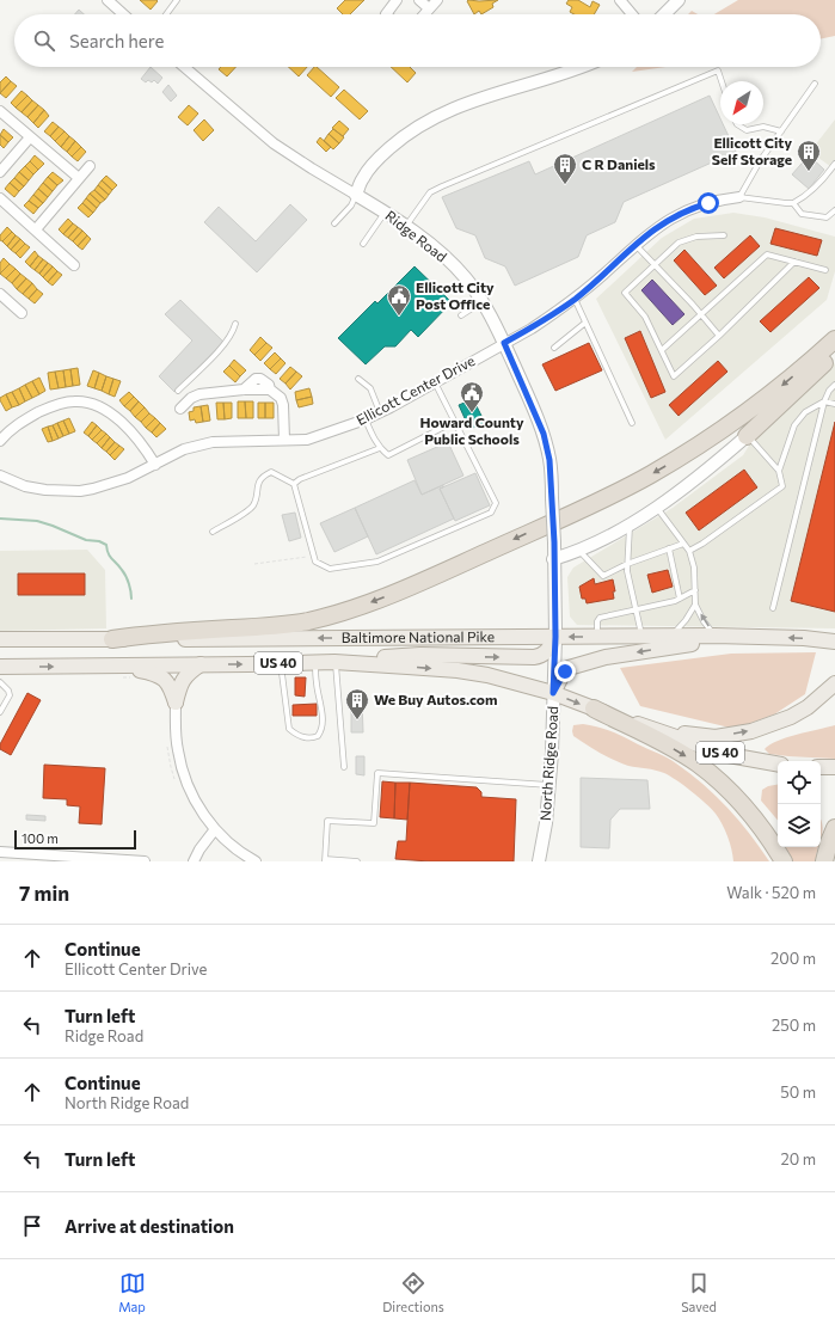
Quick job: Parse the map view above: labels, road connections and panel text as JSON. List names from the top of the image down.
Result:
{
  "streets": {
    "main road": ["Baltimore National Pike", "US 40"],
    "street": ["Ridge Road", "Ellicott Center Drive", "North Ridge Road"]
  },
  "crossings": [
    ["Ridge Road", "Ellicott Center Drive"],
    ["Ridge Road", "Baltimore National Pike"],
    ["Ridge Road", "North Ridge Road"],
    ["Baltimore National Pike", "North Ridge Road"]
  ],
  "places": {
    "building": ["Ellicott City Self Storage", "C R Daniels", "We Buy Autos.com"],
    "public building": ["Ellicott City Post Office", "Howard County Public Schools"]
  },
  "scale_bar": "100 m",
  "north": "bottom left",
  "page": {
    "search": "Search here",
    "scale": "100 m",
    "heading": ["7 min", "Walk · 520 m"],
    "list": [
      ["Continue", "Ellicott Center Drive", "200 m"],
      ["Turn left", "Ridge Road", "250 m"],
      ["Continue", "North Ridge Road", "50 m"],
      ["Turn left", "20 m"],
      "Arrive at destination"
    ],
    "nav": ["Map", "Directions", "Saved"]
  }
}
